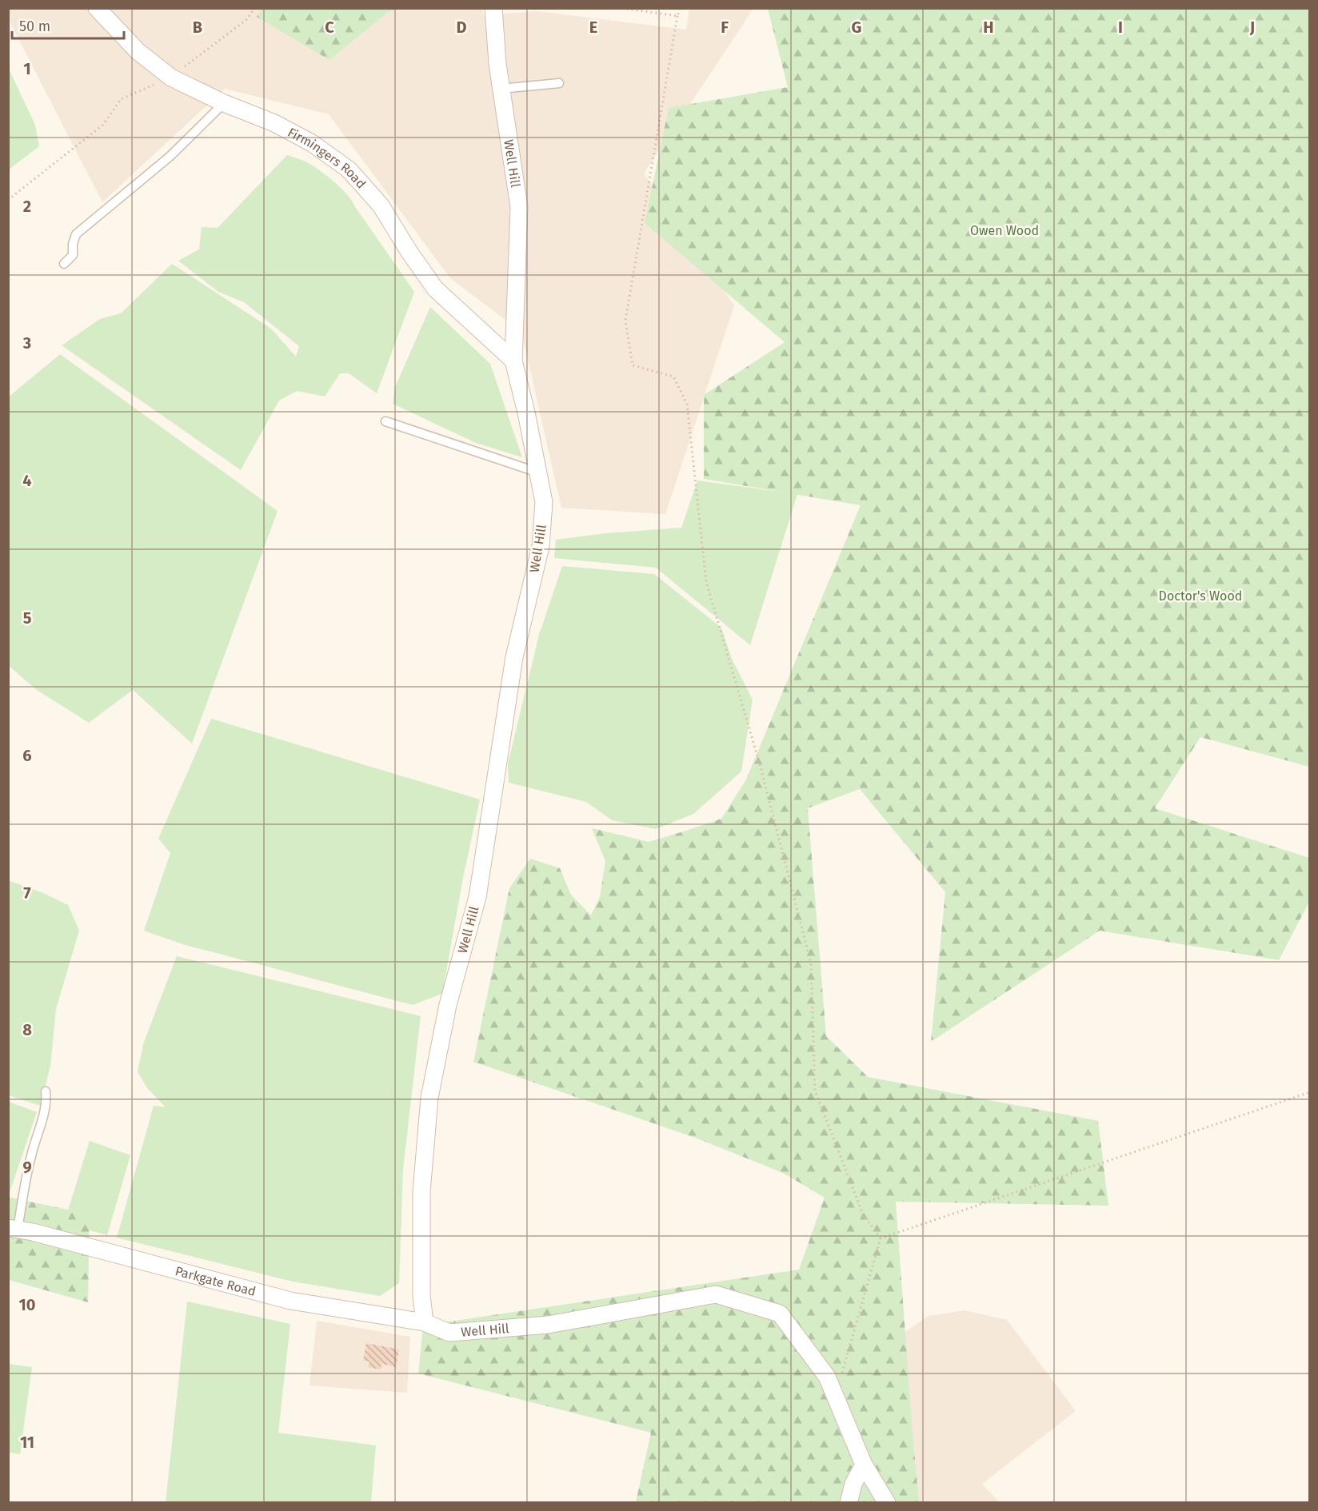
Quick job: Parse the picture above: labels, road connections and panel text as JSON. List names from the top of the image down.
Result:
{
  "streets": {
    "street": ["Firmingers Road", "Well Hill", "Parkgate Road"]
  },
  "crossings": [
    ["Firmingers Road", "Well Hill"],
    ["Well Hill", "Parkgate Road"]
  ],
  "parks": ["Owen Wood", "Doctor's Wood"],
  "scale_bar": "50 m",
  "grid": {
    "columns": [
      "B",
      "C",
      "D",
      "E",
      "F",
      "G",
      "H",
      "I",
      "J"
    ],
    "rows": [
      "1",
      "2",
      "3",
      "4",
      "5",
      "6",
      "7",
      "8",
      "9",
      "10",
      "11"
    ]
  }
}
